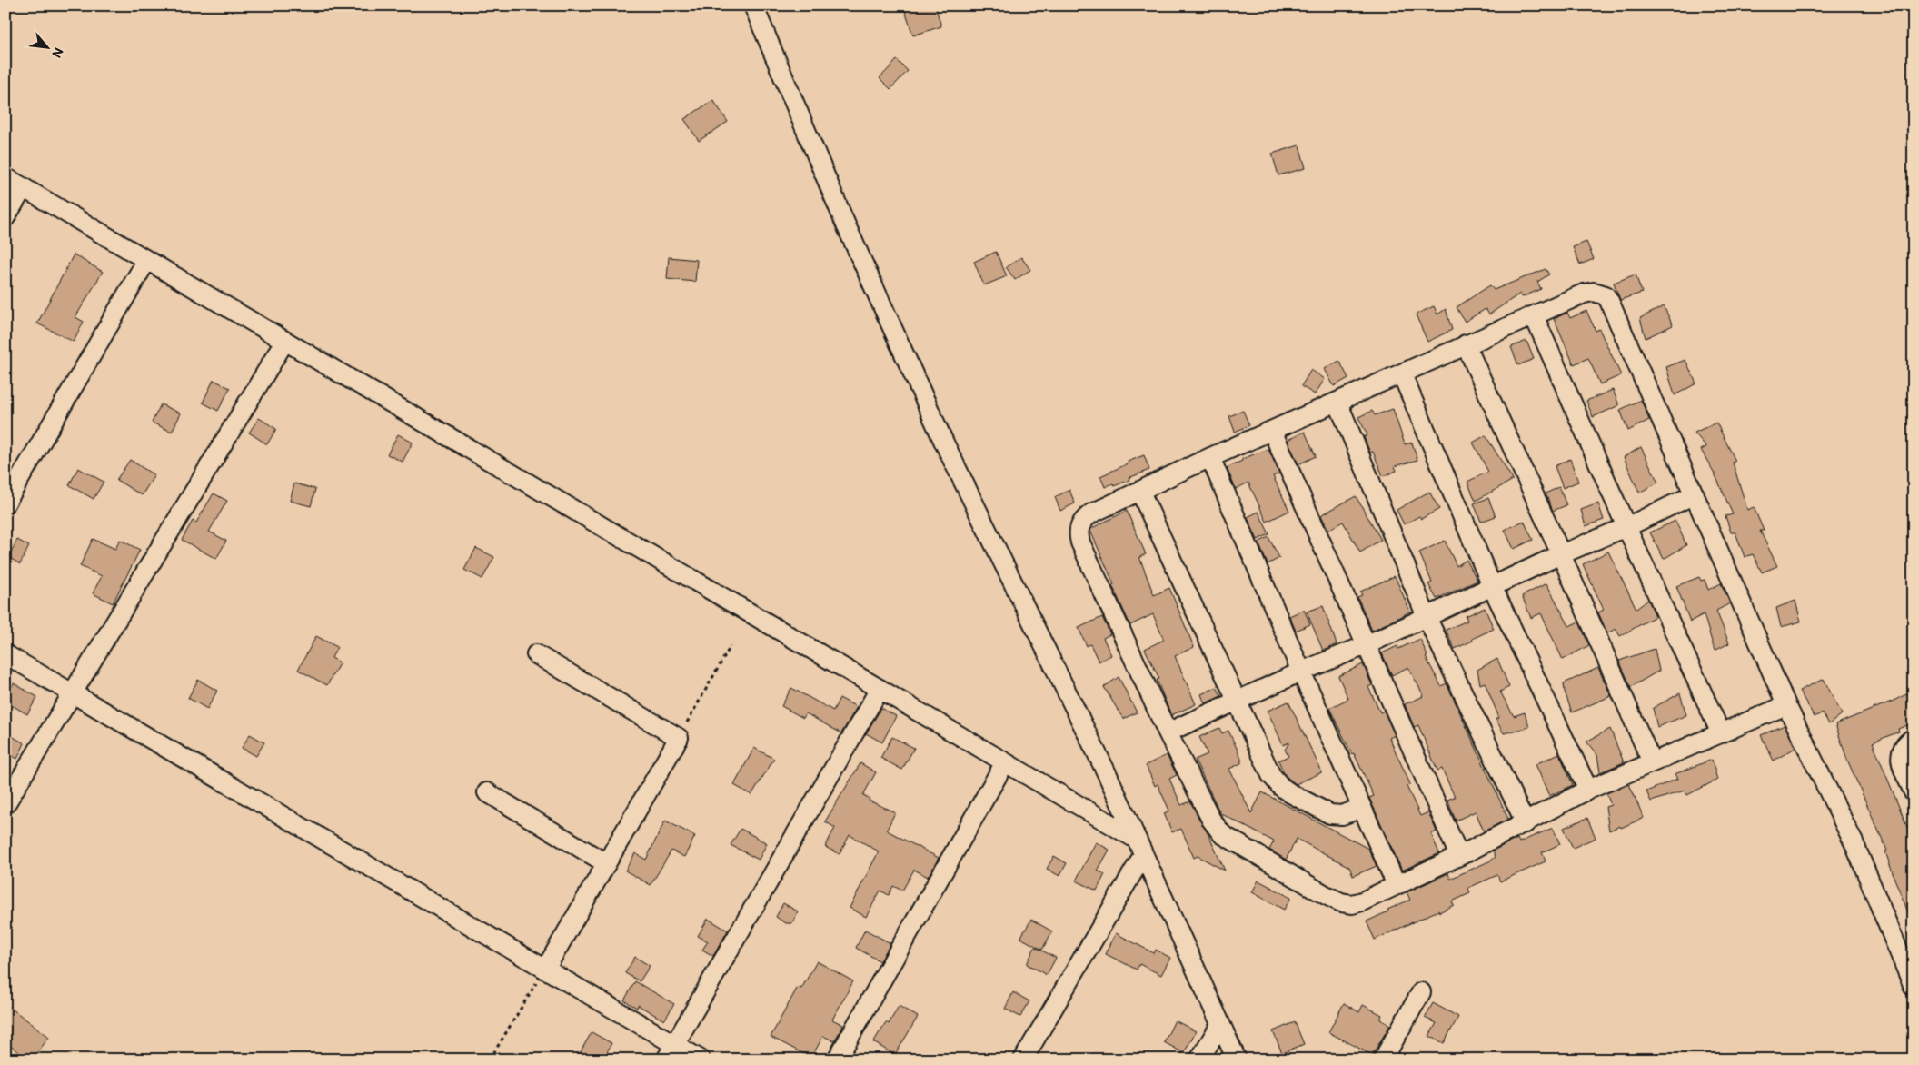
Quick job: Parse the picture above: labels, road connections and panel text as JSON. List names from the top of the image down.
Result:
{
  "north": "bottom right"
}
